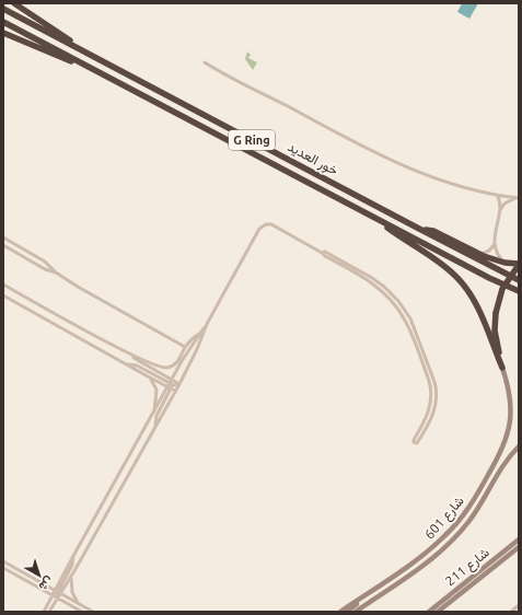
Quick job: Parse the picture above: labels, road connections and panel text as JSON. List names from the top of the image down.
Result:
{
  "streets": {
    "highway": ["G Ring", "خور العديد"],
    "main road": ["شارع 601", "شارع 211"]
  },
  "north": "bottom right"
}
